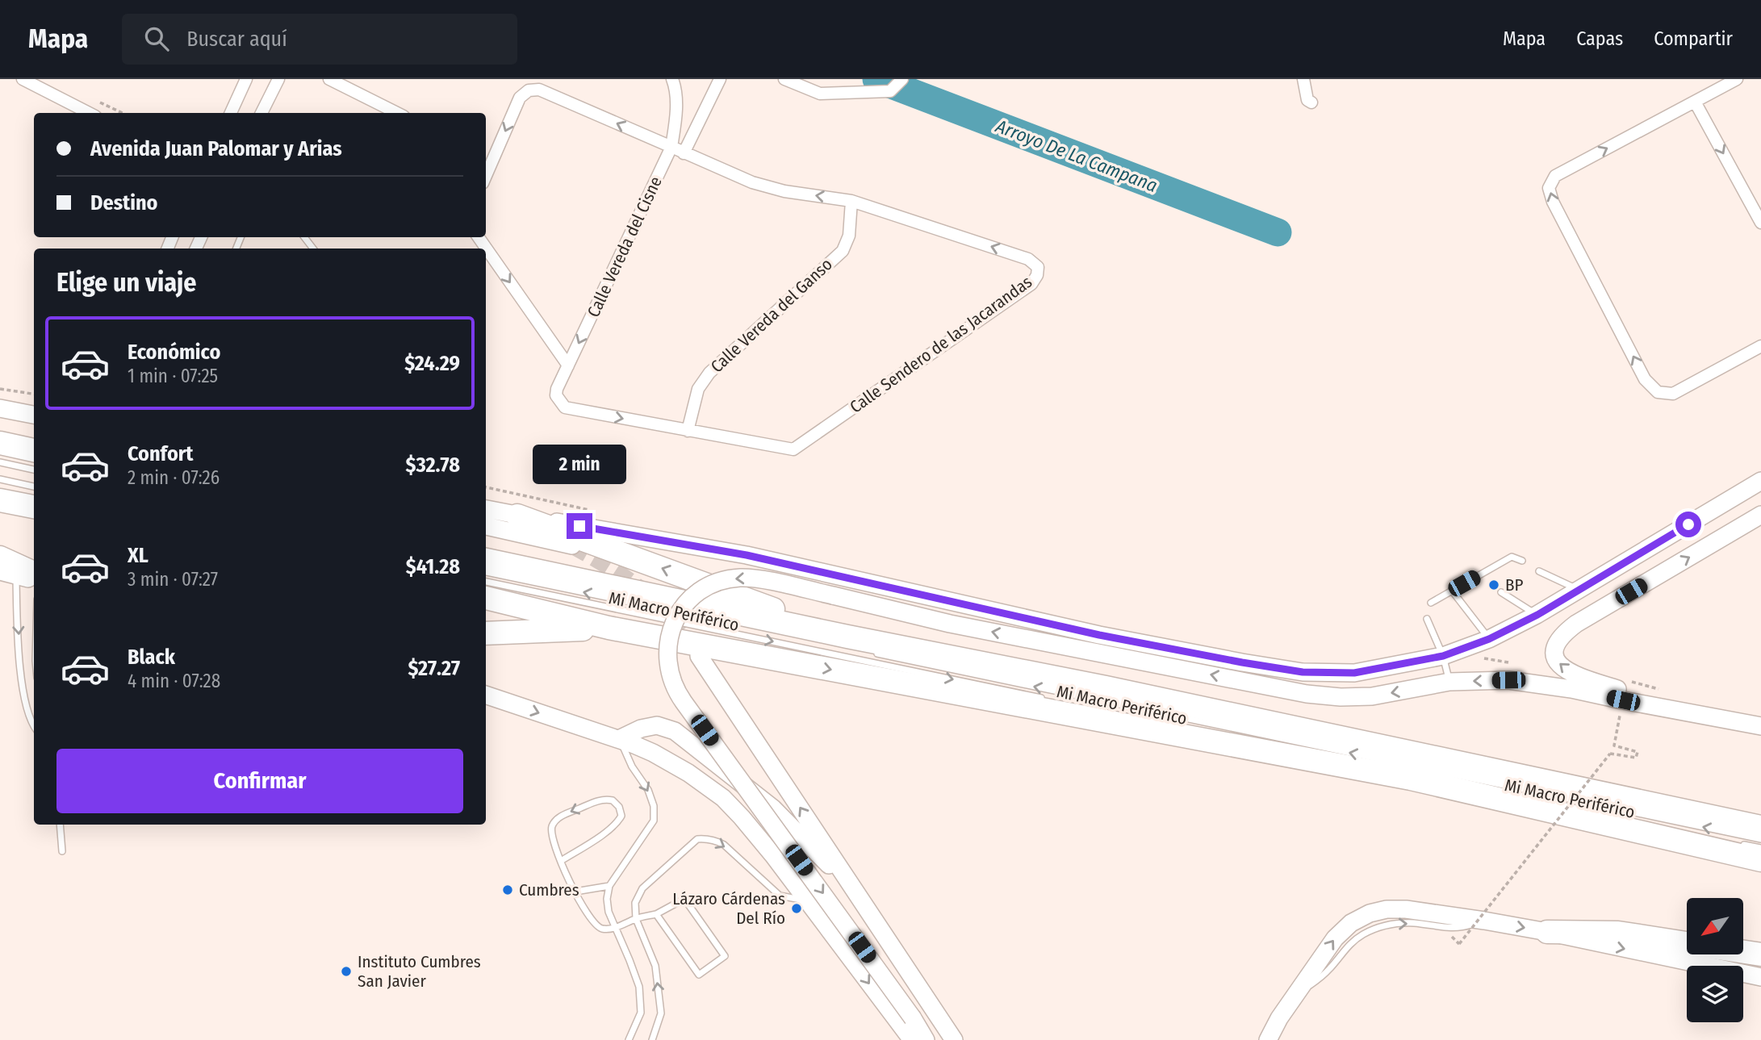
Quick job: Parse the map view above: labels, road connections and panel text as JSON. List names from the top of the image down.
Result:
{
  "streets": {
    "street": ["Calle Vereda del Cisne", "Calle Vereda del Ganso", "Calle Sendero de las Jacarandas"],
    "lane": ["Mi Macro Periférico"]
  },
  "crossings": [
    ["Calle Vereda del Cisne", "Calle Sendero de las Jacarandas"],
    ["Calle Vereda del Ganso", "Calle Sendero de las Jacarandas"]
  ],
  "one_way": ["Calle Vereda del Cisne"],
  "water": ["Arroyo De La Campana"],
  "places": [
    "BP",
    "Cumbres",
    "Lázaro Cárdenas Del Río",
    "Instituto Cumbres San Javier"
  ],
  "north": "bottom left",
  "page": {
    "header": "Mapa",
    "search": "Buscar aquí",
    "nav": ["Mapa", "Capas", "Compartir"],
    "banner": ["Avenida Juan Palomar y Arias", "Destino"],
    "heading": "Elige un viaje",
    "list": [
      {
        "name": "Económico",
        "note": "1 min · 07:25",
        "value": "$24.29"
      },
      {
        "name": "Confort",
        "note": "2 min · 07:26",
        "value": "$32.78"
      },
      {
        "name": "XL",
        "note": "3 min · 07:27",
        "value": "$41.28"
      },
      {
        "name": "Black",
        "note": "4 min · 07:28",
        "value": "$27.27"
      }
    ],
    "bubble": "2 min",
    "buttons": "Confirmar"
  }
}
